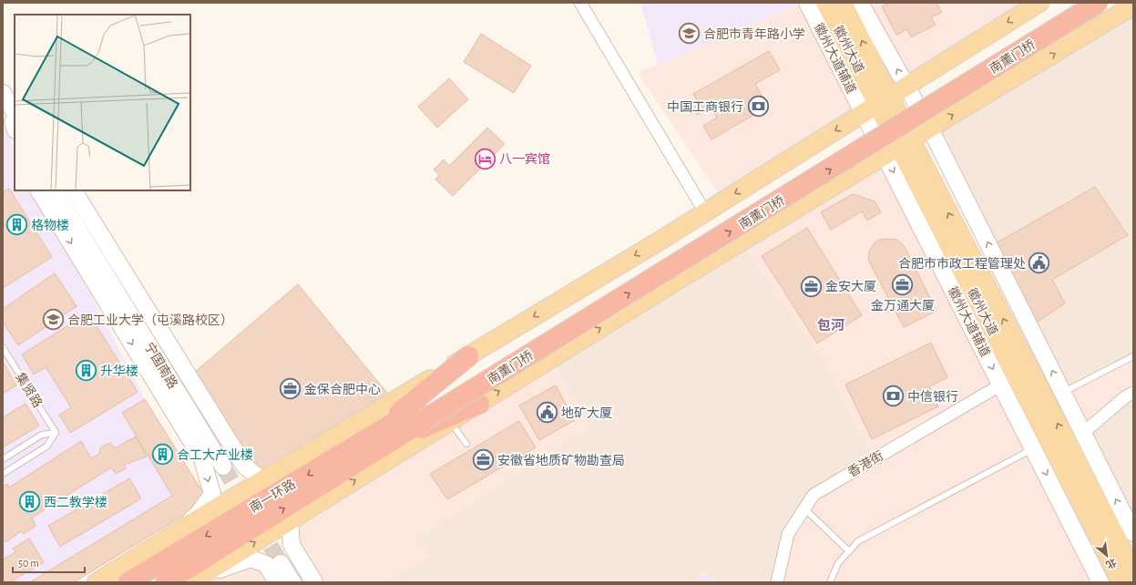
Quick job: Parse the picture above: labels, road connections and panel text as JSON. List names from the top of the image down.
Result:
{
  "streets": {
    "highway": ["南薰门桥", "南一环路"],
    "main road": ["徽州大道", "徽州大道辅道", "宁国南路"],
    "street": ["香港街"],
    "lane": ["集贤路"]
  },
  "crossings": [
    ["徽州大道", "徽州大道辅道"],
    ["南薰门桥", "南一环路"],
    ["徽州大道辅道", "香港街"]
  ],
  "districts": ["包河"],
  "places": {
    "school or university": ["合肥市青年路小学", "合肥工业大学（屯溪路校区）"],
    "bank": ["中国工商银行", "中信银行"],
    "hotel": ["八一宾馆"],
    "building": [
      "格物楼",
      "升华楼",
      "合工大产业楼",
      "西二教学楼"
    ],
    "public building": ["合肥市市政工程管理处", "地矿大厦"],
    "office": [
      "金万通大厦",
      "金安大厦",
      "金保合肥中心",
      "安徽省地质矿物勘查局"
    ]
  },
  "scale_bar": "50 m",
  "north": "bottom right"
}
